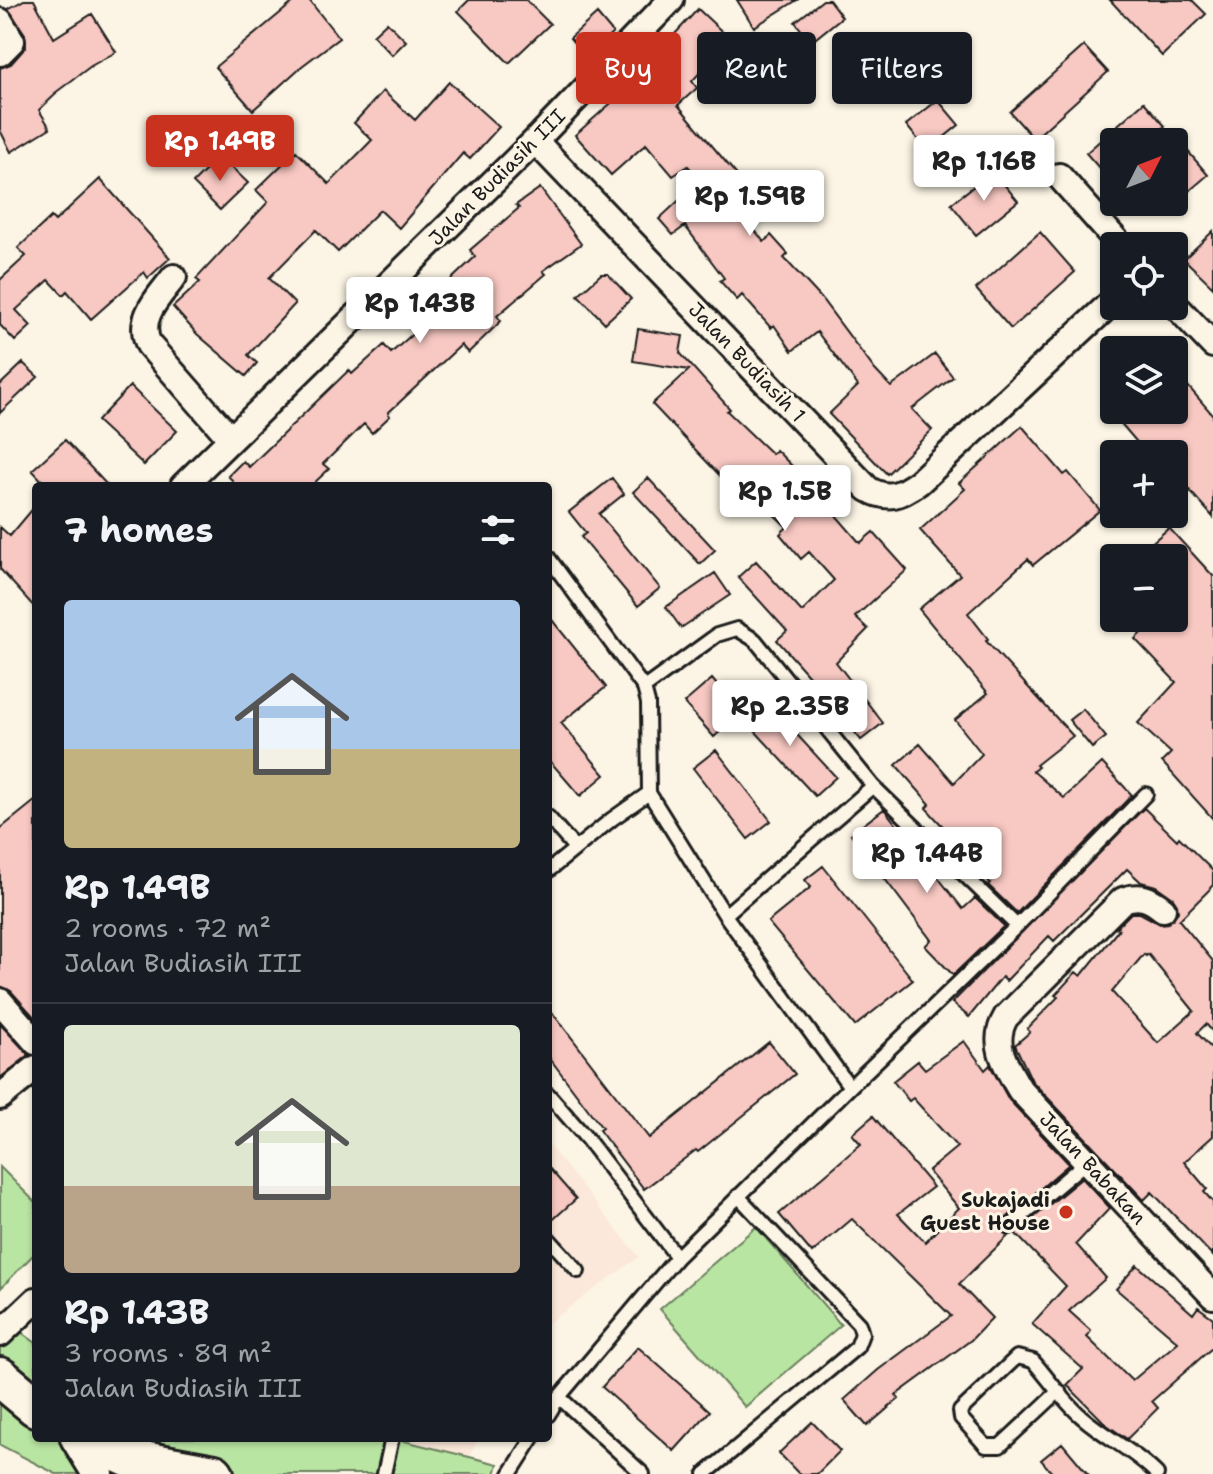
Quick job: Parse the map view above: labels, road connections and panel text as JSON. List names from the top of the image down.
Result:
{
  "streets": {
    "street": ["Jalan Budiasih III", "Jalan Budiasih 1", "Jalan Babakan"]
  },
  "crossings": [
    ["Jalan Budiasih III", "Jalan Budiasih 1"]
  ],
  "places": ["Sukajadi Guest House"],
  "north": "top right",
  "page": {
    "chip": ["Buy", "Rent", "Filters"],
    "price": [
      "Rp 1.49B",
      "Rp 1.16B",
      "Rp 1.59B",
      "Rp 1.43B",
      "Rp 1.5B",
      "Rp 2.35B",
      "Rp 1.44B"
    ],
    "map_buttons": ["+", "−"],
    "heading": "7 homes",
    "list": [
      {
        "name": "Rp 1.49B",
        "note": "2 rooms · 72 m² · Jalan Budiasih III"
      },
      {
        "name": "Rp 1.43B",
        "note": "3 rooms · 89 m² · Jalan Budiasih III"
      }
    ]
  }
}
